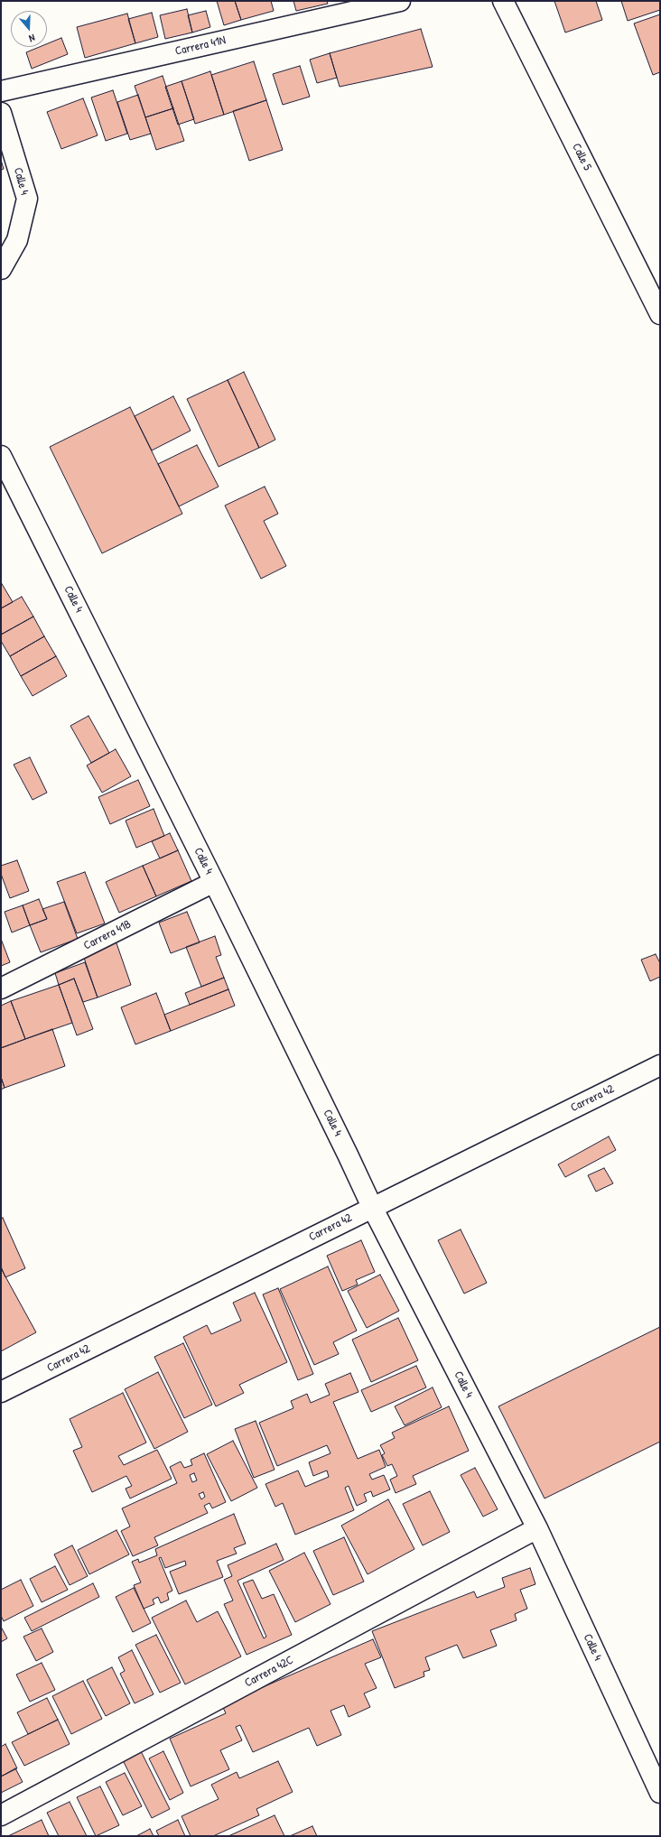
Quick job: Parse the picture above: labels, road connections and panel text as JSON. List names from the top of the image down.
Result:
{
  "streets": {
    "street": [
      "Carrera 41N",
      "Calle 5",
      "Calle 4",
      "Carrera 41B",
      "Carrera 42",
      "Carrera 42C"
    ]
  },
  "crossings": [
    ["Calle 4", "Carrera 41B"],
    ["Calle 4", "Carrera 42"],
    ["Calle 4", "Carrera 42C"]
  ],
  "north": "bottom"
}
